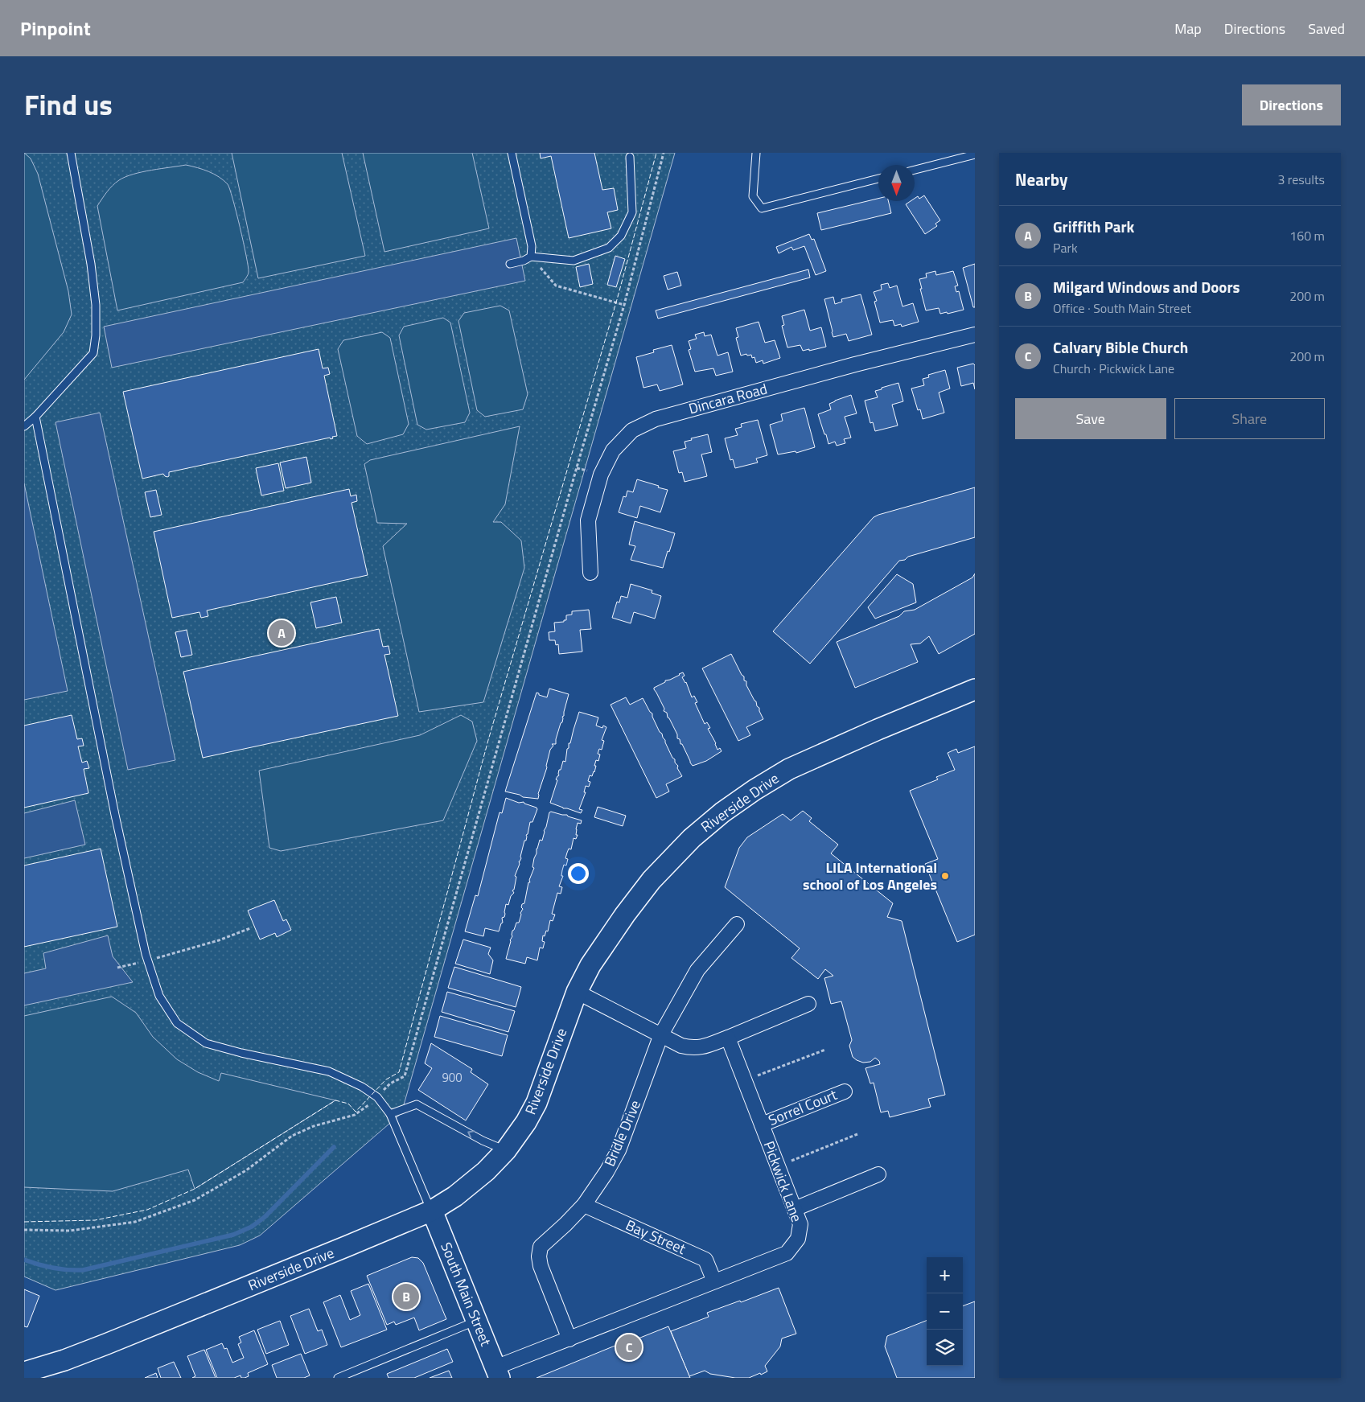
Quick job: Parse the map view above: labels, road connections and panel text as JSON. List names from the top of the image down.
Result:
{
  "streets": {
    "main road": ["Riverside Drive", "South Main Street"],
    "street": [
      "Dincara Road",
      "Sorrel Court",
      "Bridle Drive",
      "Pickwick Lane",
      "Bay Street"
    ]
  },
  "crossings": [
    ["Riverside Drive", "South Main Street"],
    ["Sorrel Court", "Pickwick Lane"],
    ["Bridle Drive", "Pickwick Lane"],
    ["Bridle Drive", "Bay Street"],
    ["Pickwick Lane", "Bay Street"],
    ["Pickwick Lane", "South Main Street"]
  ],
  "places": ["LILA International school of Los Angeles"],
  "house_numbers": ["900"],
  "north": "bottom",
  "page": {
    "header": "Pinpoint",
    "nav": ["Map", "Directions", "Saved"],
    "title": "Find us",
    "buttons": [
      "Directions",
      ["Save", "Share"]
    ],
    "heading": ["Nearby", "3 results"],
    "list": [
      {
        "mark": "A",
        "name": "Griffith Park",
        "note": "Park",
        "value": "160 m"
      },
      {
        "mark": "B",
        "name": "Milgard Windows and Doors",
        "note": "Office · South Main Street",
        "value": "200 m"
      },
      {
        "mark": "C",
        "name": "Calvary Bible Church",
        "note": "Church · Pickwick Lane",
        "value": "200 m"
      }
    ],
    "pins": ["A", "B", "C"],
    "map_buttons": ["+", "−"]
  }
}
